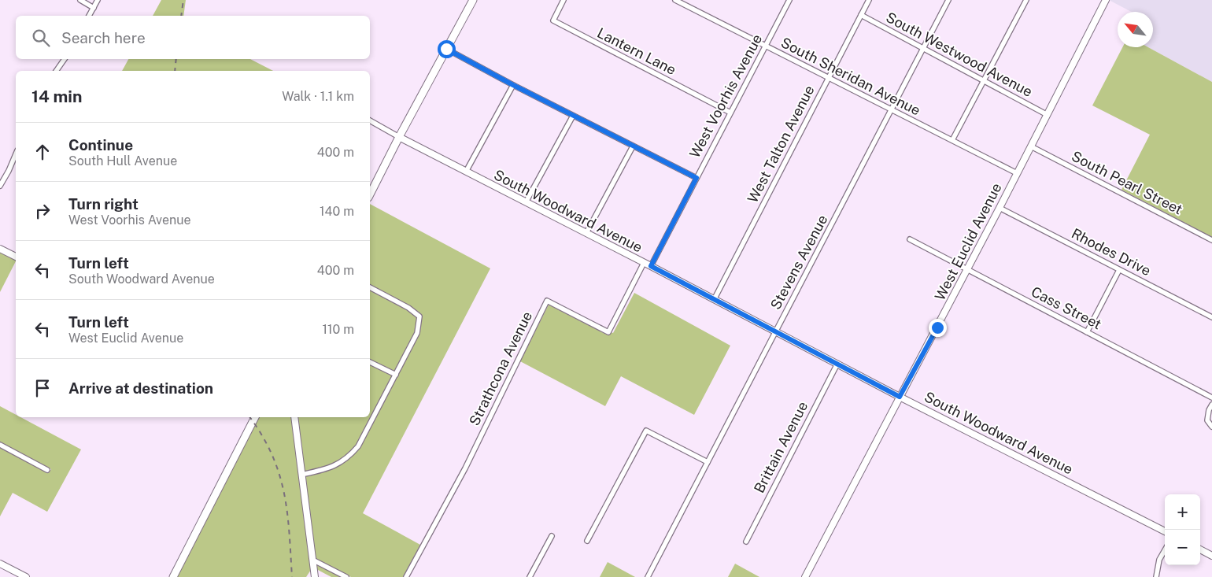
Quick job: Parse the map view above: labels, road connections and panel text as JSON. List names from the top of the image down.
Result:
{
  "streets": {
    "street": [
      "Lantern Lane",
      "South Westwood Avenue",
      "South Sheridan Avenue",
      "West Voorhis Avenue",
      "West Talton Avenue",
      "South Pearl Street",
      "South Woodward Avenue",
      "West Euclid Avenue",
      "Rhodes Drive",
      "Stevens Avenue",
      "Cass Street",
      "Strathcona Avenue",
      "Brittain Avenue"
    ]
  },
  "crossings": [
    ["Lantern Lane", "West Voorhis Avenue"],
    ["South Westwood Avenue", "West Talton Avenue"],
    ["South Westwood Avenue", "West Euclid Avenue"],
    ["South Westwood Avenue", "Stevens Avenue"],
    ["South Sheridan Avenue", "West Voorhis Avenue"],
    ["South Sheridan Avenue", "West Talton Avenue"],
    ["South Sheridan Avenue", "West Euclid Avenue"],
    ["South Sheridan Avenue", "Stevens Avenue"],
    ["West Voorhis Avenue", "South Woodward Avenue"],
    ["West Talton Avenue", "South Woodward Avenue"],
    ["South Pearl Street", "West Euclid Avenue"],
    ["South Woodward Avenue", "West Euclid Avenue"],
    ["South Woodward Avenue", "Stevens Avenue"],
    ["South Woodward Avenue", "Strathcona Avenue"],
    ["South Woodward Avenue", "Brittain Avenue"],
    ["West Euclid Avenue", "Rhodes Drive"],
    ["West Euclid Avenue", "Cass Street"]
  ],
  "north": "top left",
  "page": {
    "search": "Search here",
    "heading": ["14 min", "Walk · 1.1 km"],
    "list": [
      ["Continue", "South Hull Avenue", "400 m"],
      ["Turn right", "West Voorhis Avenue", "140 m"],
      ["Turn left", "South Woodward Avenue", "400 m"],
      ["Turn left", "West Euclid Avenue", "110 m"],
      "Arrive at destination"
    ],
    "map_buttons": ["+", "−"]
  }
}
